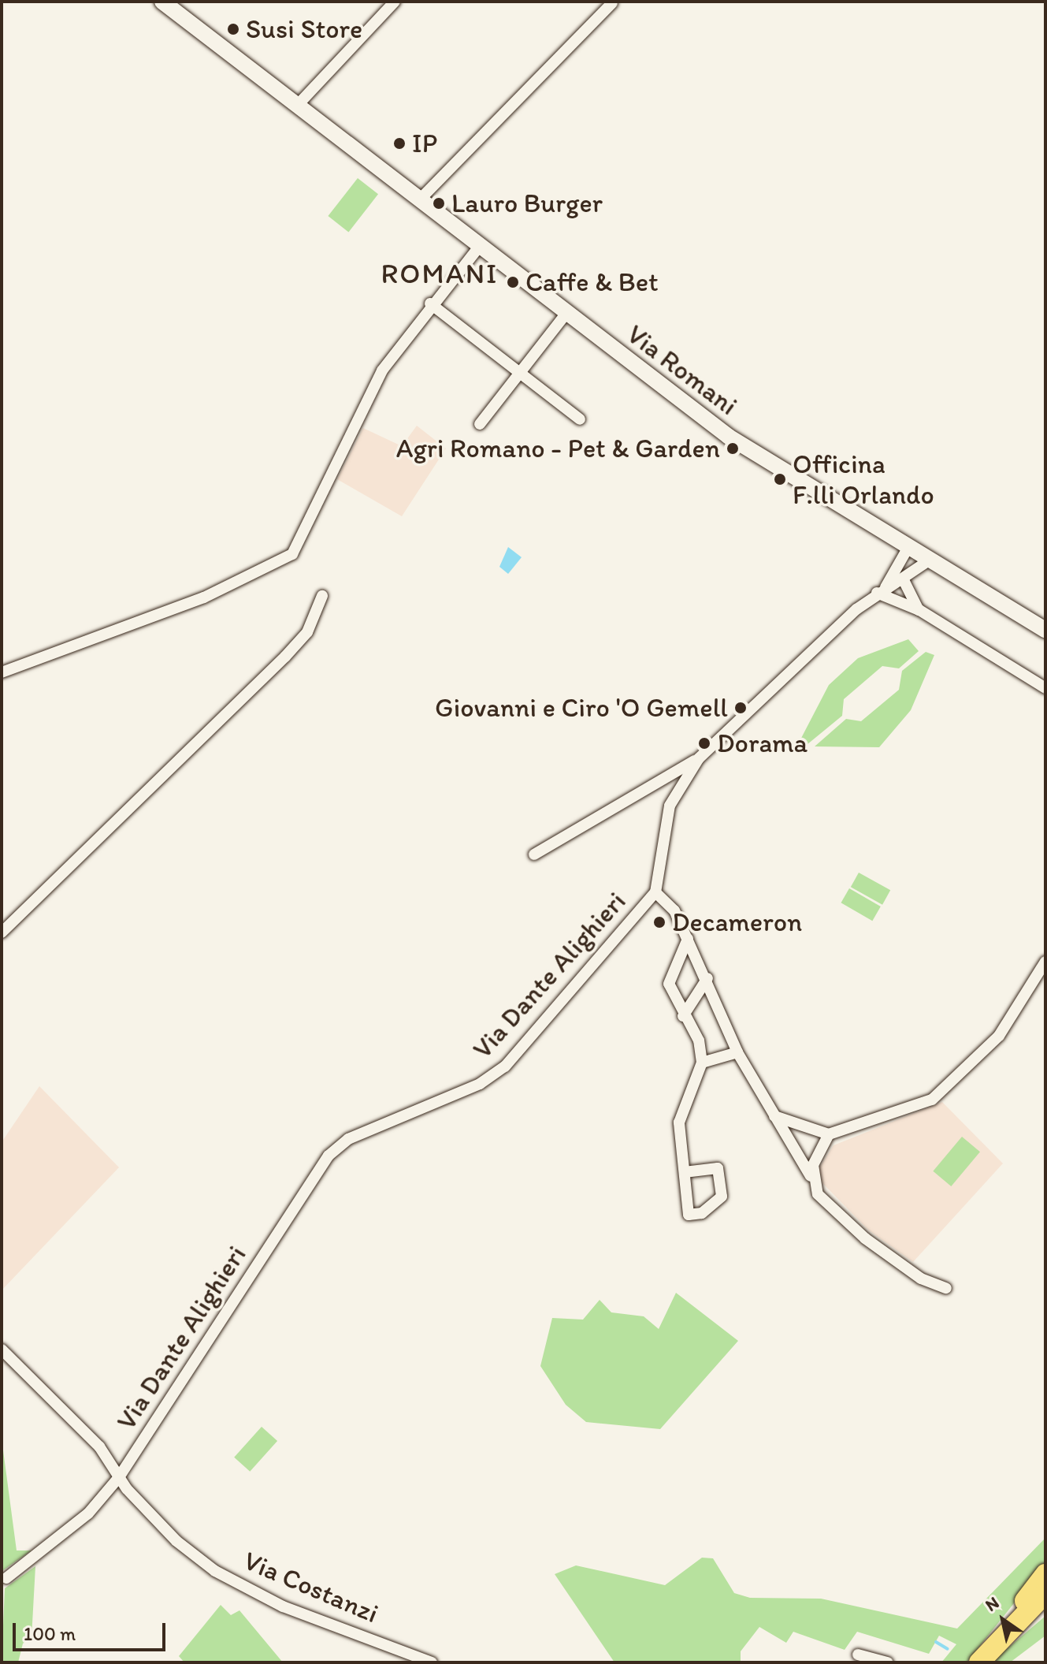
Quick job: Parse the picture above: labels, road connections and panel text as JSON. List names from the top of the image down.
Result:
{
  "streets": {
    "street": ["Via Romani", "Via Dante Alighieri", "Via Costanzi"]
  },
  "crossings": [
    ["Via Romani", "Via Dante Alighieri"],
    ["Via Dante Alighieri", "Via Costanzi"]
  ],
  "districts": ["ROMANI"],
  "places": [
    "Susi Store",
    "IP",
    "Lauro Burger",
    "Caffe & Bet",
    "Agri Romano - Pet & Garden",
    "Officina F.lli Orlando",
    "Giovanni e Ciro 'O Gemell",
    "Dorama",
    "Decameron"
  ],
  "scale_bar": "100 m",
  "north": "top left"
}
